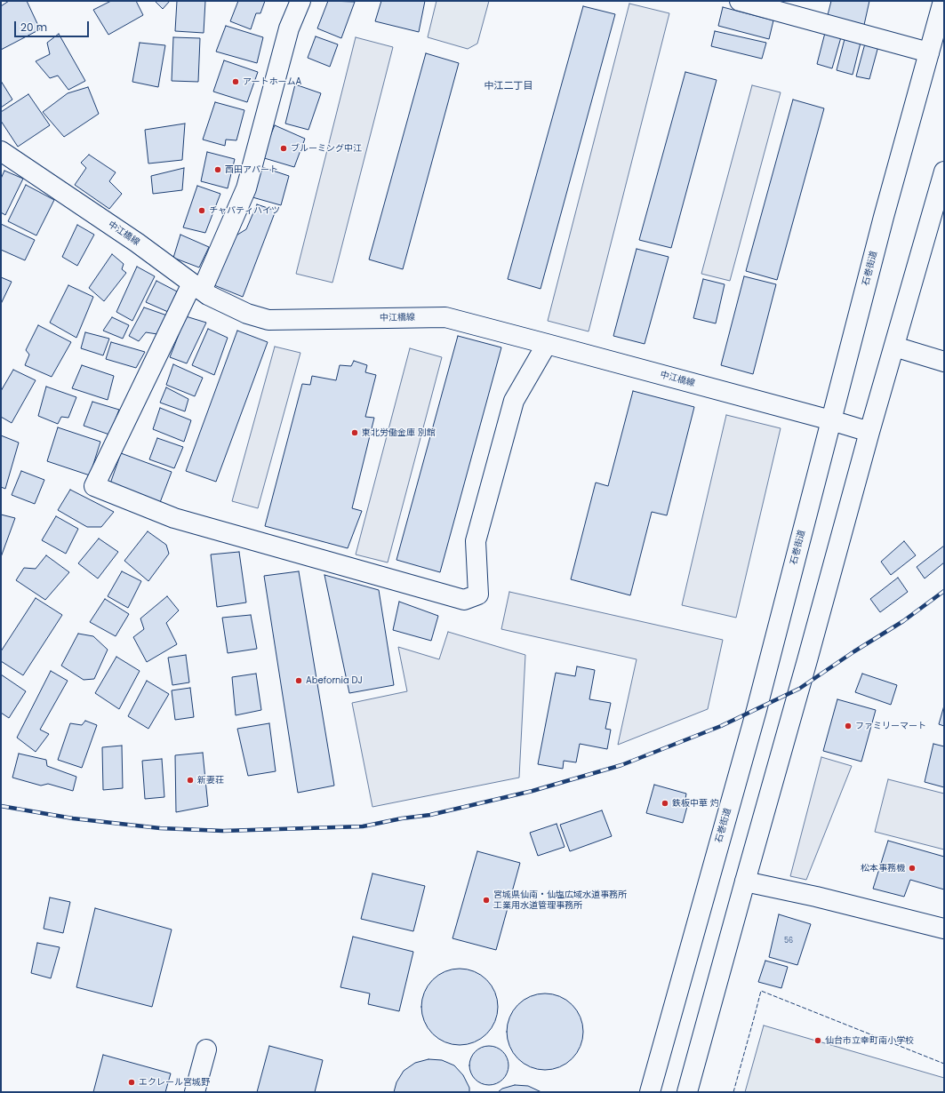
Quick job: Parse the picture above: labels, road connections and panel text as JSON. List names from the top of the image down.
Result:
{
  "streets": {
    "street": ["中江橋線", "石巻街道"]
  },
  "crossings": [
    ["中江橋線", "石巻街道"]
  ],
  "districts": ["中江二丁目"],
  "places": [
    "アートホームA",
    "ブルーミング中江",
    "西田アパート",
    "チャパティハイツ",
    "東北労働金庫 別館",
    "Abefornia DJ",
    "ファミリーマート",
    "新妻荘",
    "鉄板中華 灼",
    "松本事務機",
    "宮城県仙南・仙塩広域水道事務所 工業用水道管理事務所",
    "仙台市立幸町南小学校",
    "エクレール宮城野"
  ],
  "house_numbers": ["56"],
  "scale_bar": "20 m"
}
